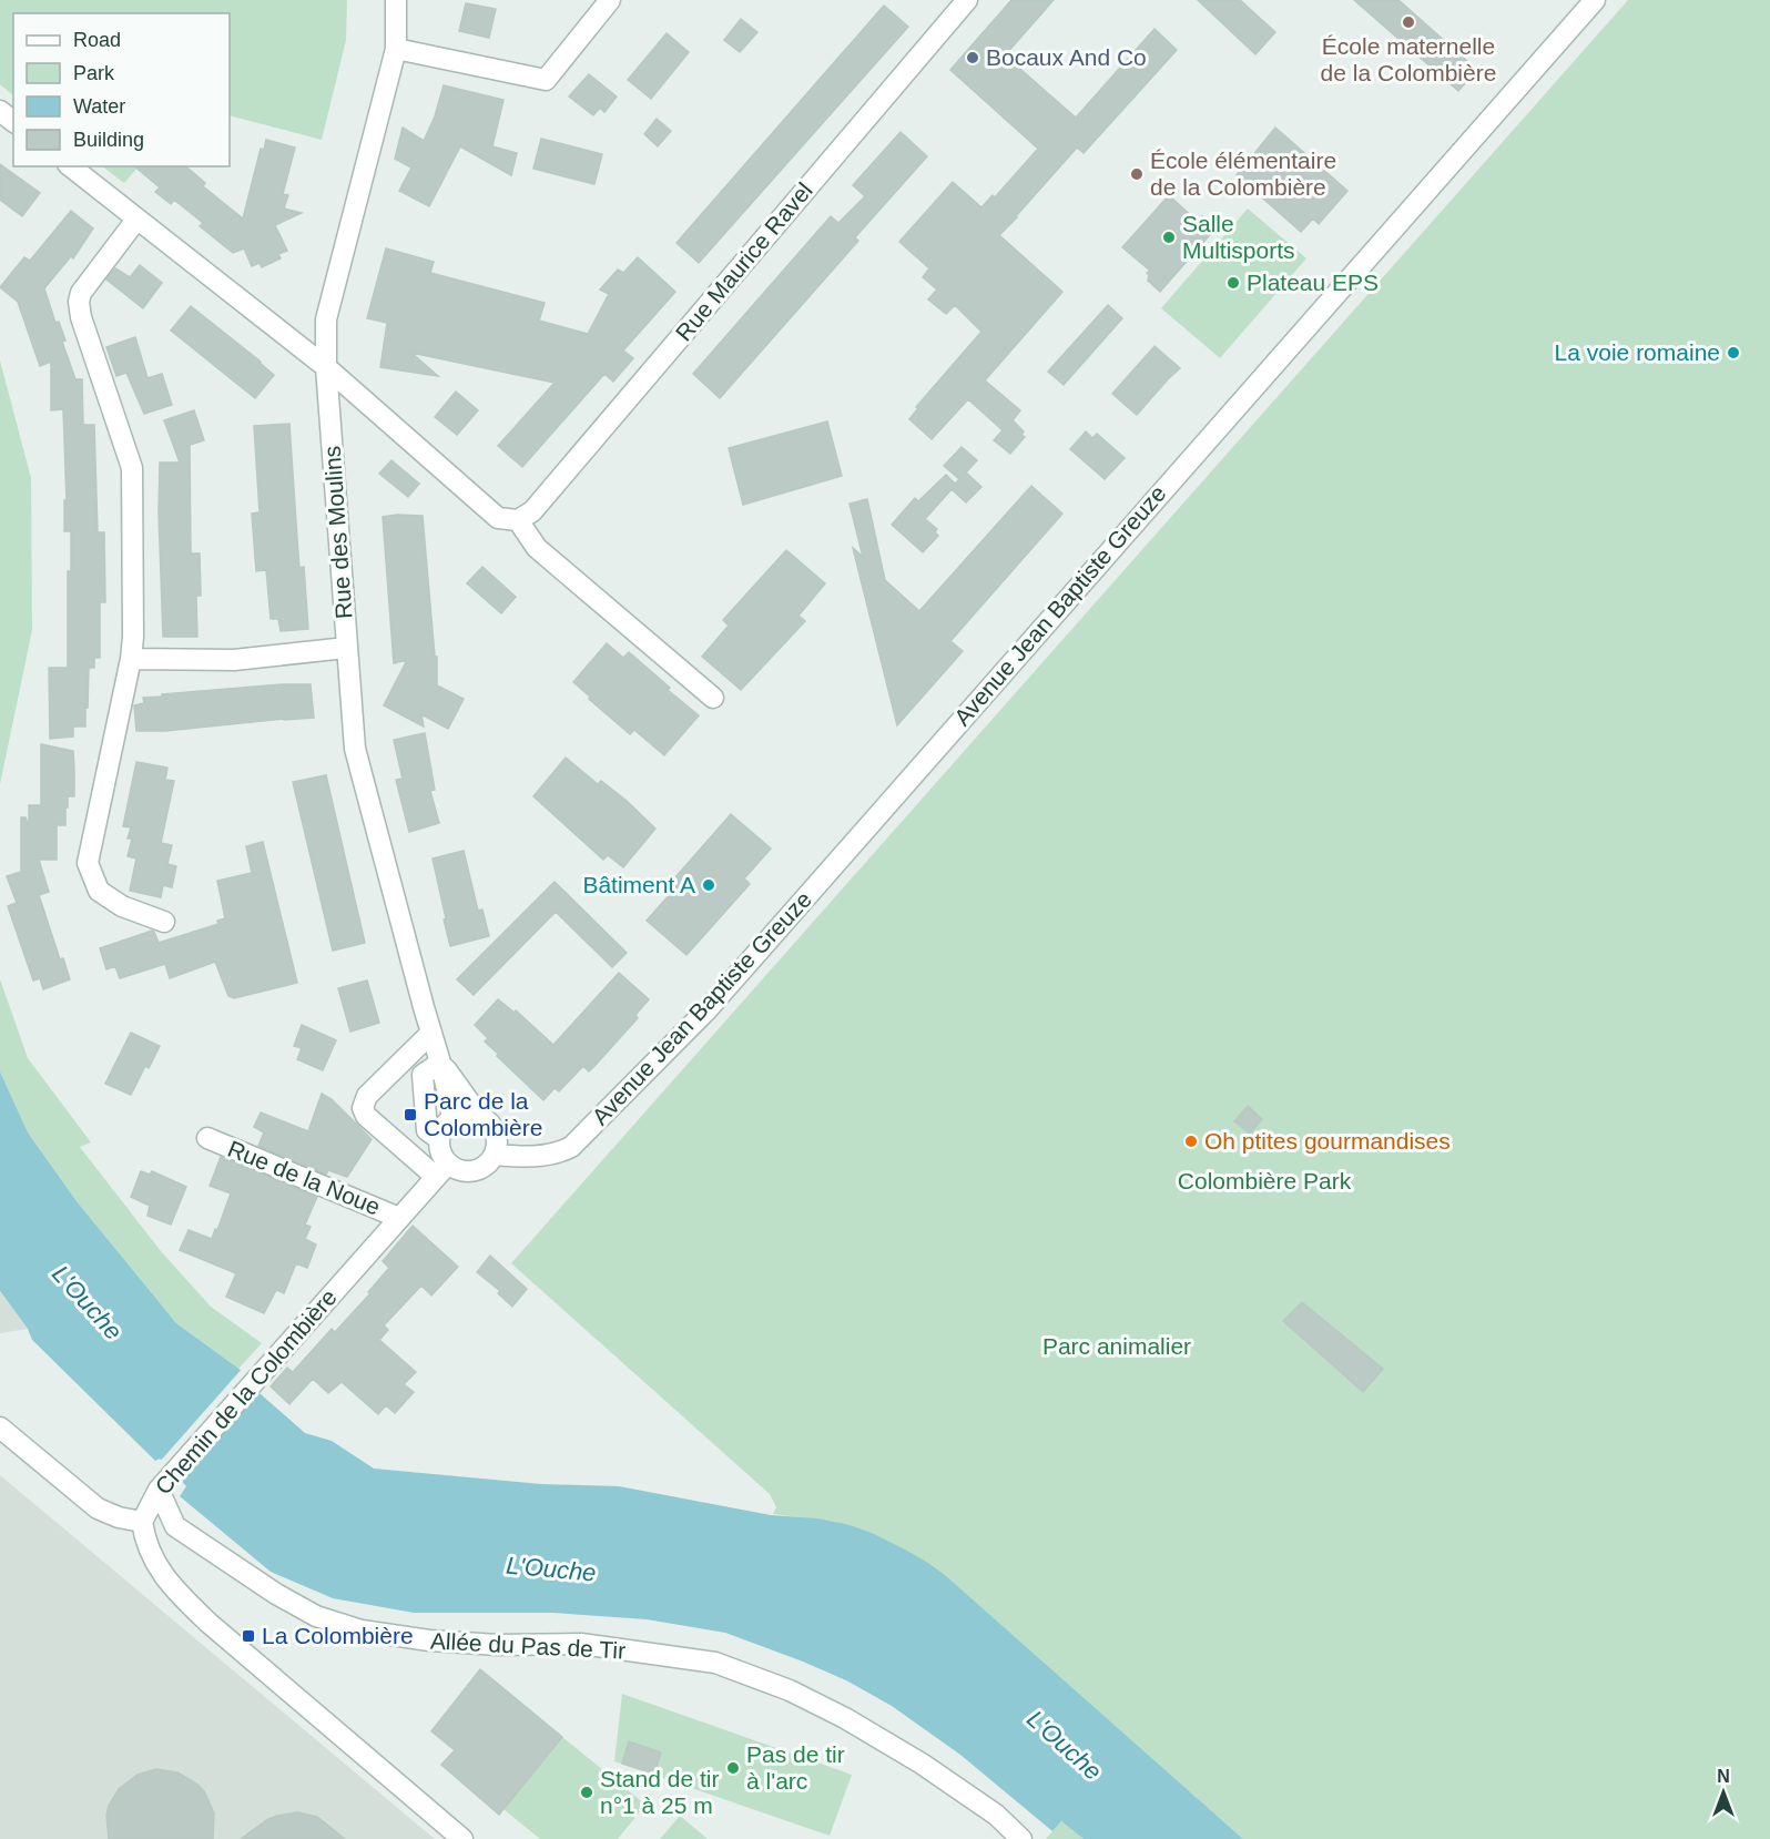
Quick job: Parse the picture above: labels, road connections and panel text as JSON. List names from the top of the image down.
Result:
{
  "streets": {
    "street": [
      "Rue Maurice Ravel",
      "Rue des Moulins",
      "Avenue Jean Baptiste Greuze",
      "Rue de la Noue",
      "Chemin de la Colombière",
      "Allée du Pas de Tir"
    ]
  },
  "crossings": [
    ["Rue des Moulins", "Avenue Jean Baptiste Greuze"],
    ["Rue des Moulins", "Chemin de la Colombière"],
    ["Avenue Jean Baptiste Greuze", "Chemin de la Colombière"],
    ["Rue de la Noue", "Chemin de la Colombière"],
    ["Chemin de la Colombière", "Allée du Pas de Tir"]
  ],
  "water": ["L'Ouche"],
  "parks": ["Colombière Park", "Parc animalier"],
  "places": {
    "other": [
      "École maternelle de la Colombière",
      "Bocaux And Co",
      "École élémentaire de la Colombière",
      "Salle Multisports",
      "Plateau EPS",
      "La voie romaine",
      "Bâtiment A",
      "Oh ptites gourmandises",
      "Pas de tir à l'arc",
      "Stand de tir n°1 à 25 m"
    ],
    "transit": ["Parc de la Colombière", "La Colombière"]
  },
  "legend": [
    "Road",
    "Park",
    "Water",
    "Building"
  ],
  "north": "top"
}
